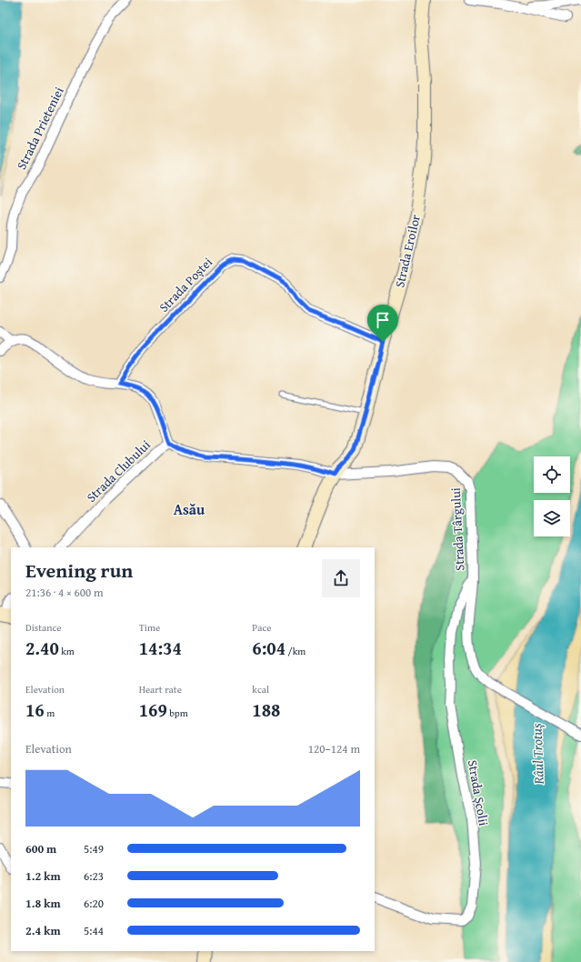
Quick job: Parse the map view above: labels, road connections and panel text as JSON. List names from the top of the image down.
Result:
{
  "streets": {
    "main road": ["Strada Eroilor"],
    "street": [
      "Strada Prieteniei",
      "Strada Poștei",
      "Strada Clubului",
      "Strada Târgului",
      "Strada Școlii"
    ]
  },
  "crossings": [
    ["Strada Eroilor", "Strada Poștei"],
    ["Strada Eroilor", "Strada Clubului"],
    ["Strada Eroilor", "Strada Târgului"],
    ["Strada Clubului", "Strada Târgului"],
    ["Strada Târgului", "Strada Școlii"]
  ],
  "districts": ["Asău"],
  "water": ["Râul Trotuș"],
  "page": {
    "heading": ["Evening run", "21:36 · 4 × 600 m"],
    "stats": [
      ["Distance", "2.40 km"],
      ["Time", "14:34"],
      ["Pace", "6:04 /km"],
      ["Elevation", "16 m"],
      ["Heart rate", "169 bpm"],
      ["kcal", "188"]
    ],
    "chart": ["Elevation", "120–124 m"],
    "list": [
      {
        "name": "600 m",
        "note": "5:49"
      },
      {
        "name": "1.2 km",
        "note": "6:23"
      },
      {
        "name": "1.8 km",
        "note": "6:20"
      },
      {
        "name": "2.4 km",
        "note": "5:44"
      }
    ]
  }
}
